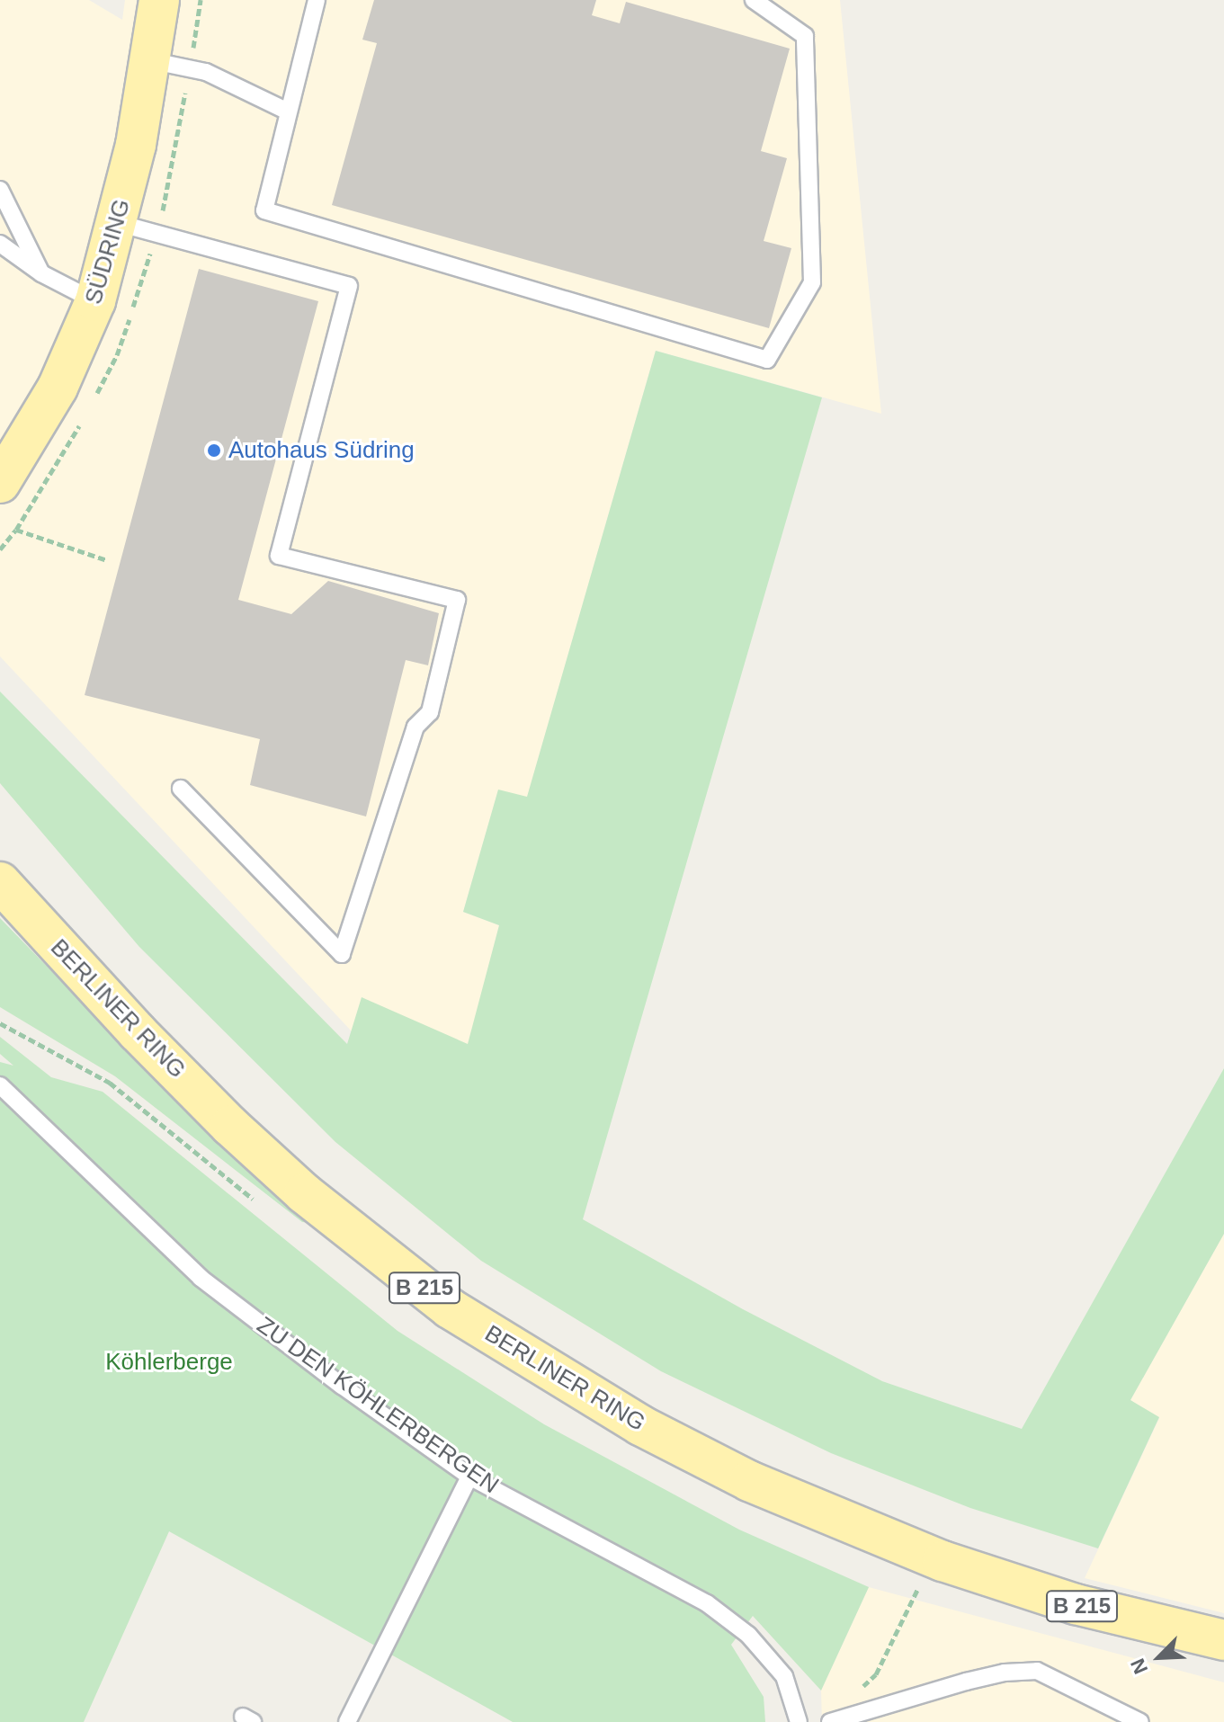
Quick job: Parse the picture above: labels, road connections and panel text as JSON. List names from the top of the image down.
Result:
{
  "streets": {
    "main road": ["SÜDRING", "BERLINER RING", "B 215"],
    "lane": ["ZU DEN KÖHLERBERGEN"]
  },
  "parks": ["Köhlerberge"],
  "places": ["Autohaus Südring"],
  "north": "bottom left"
}
